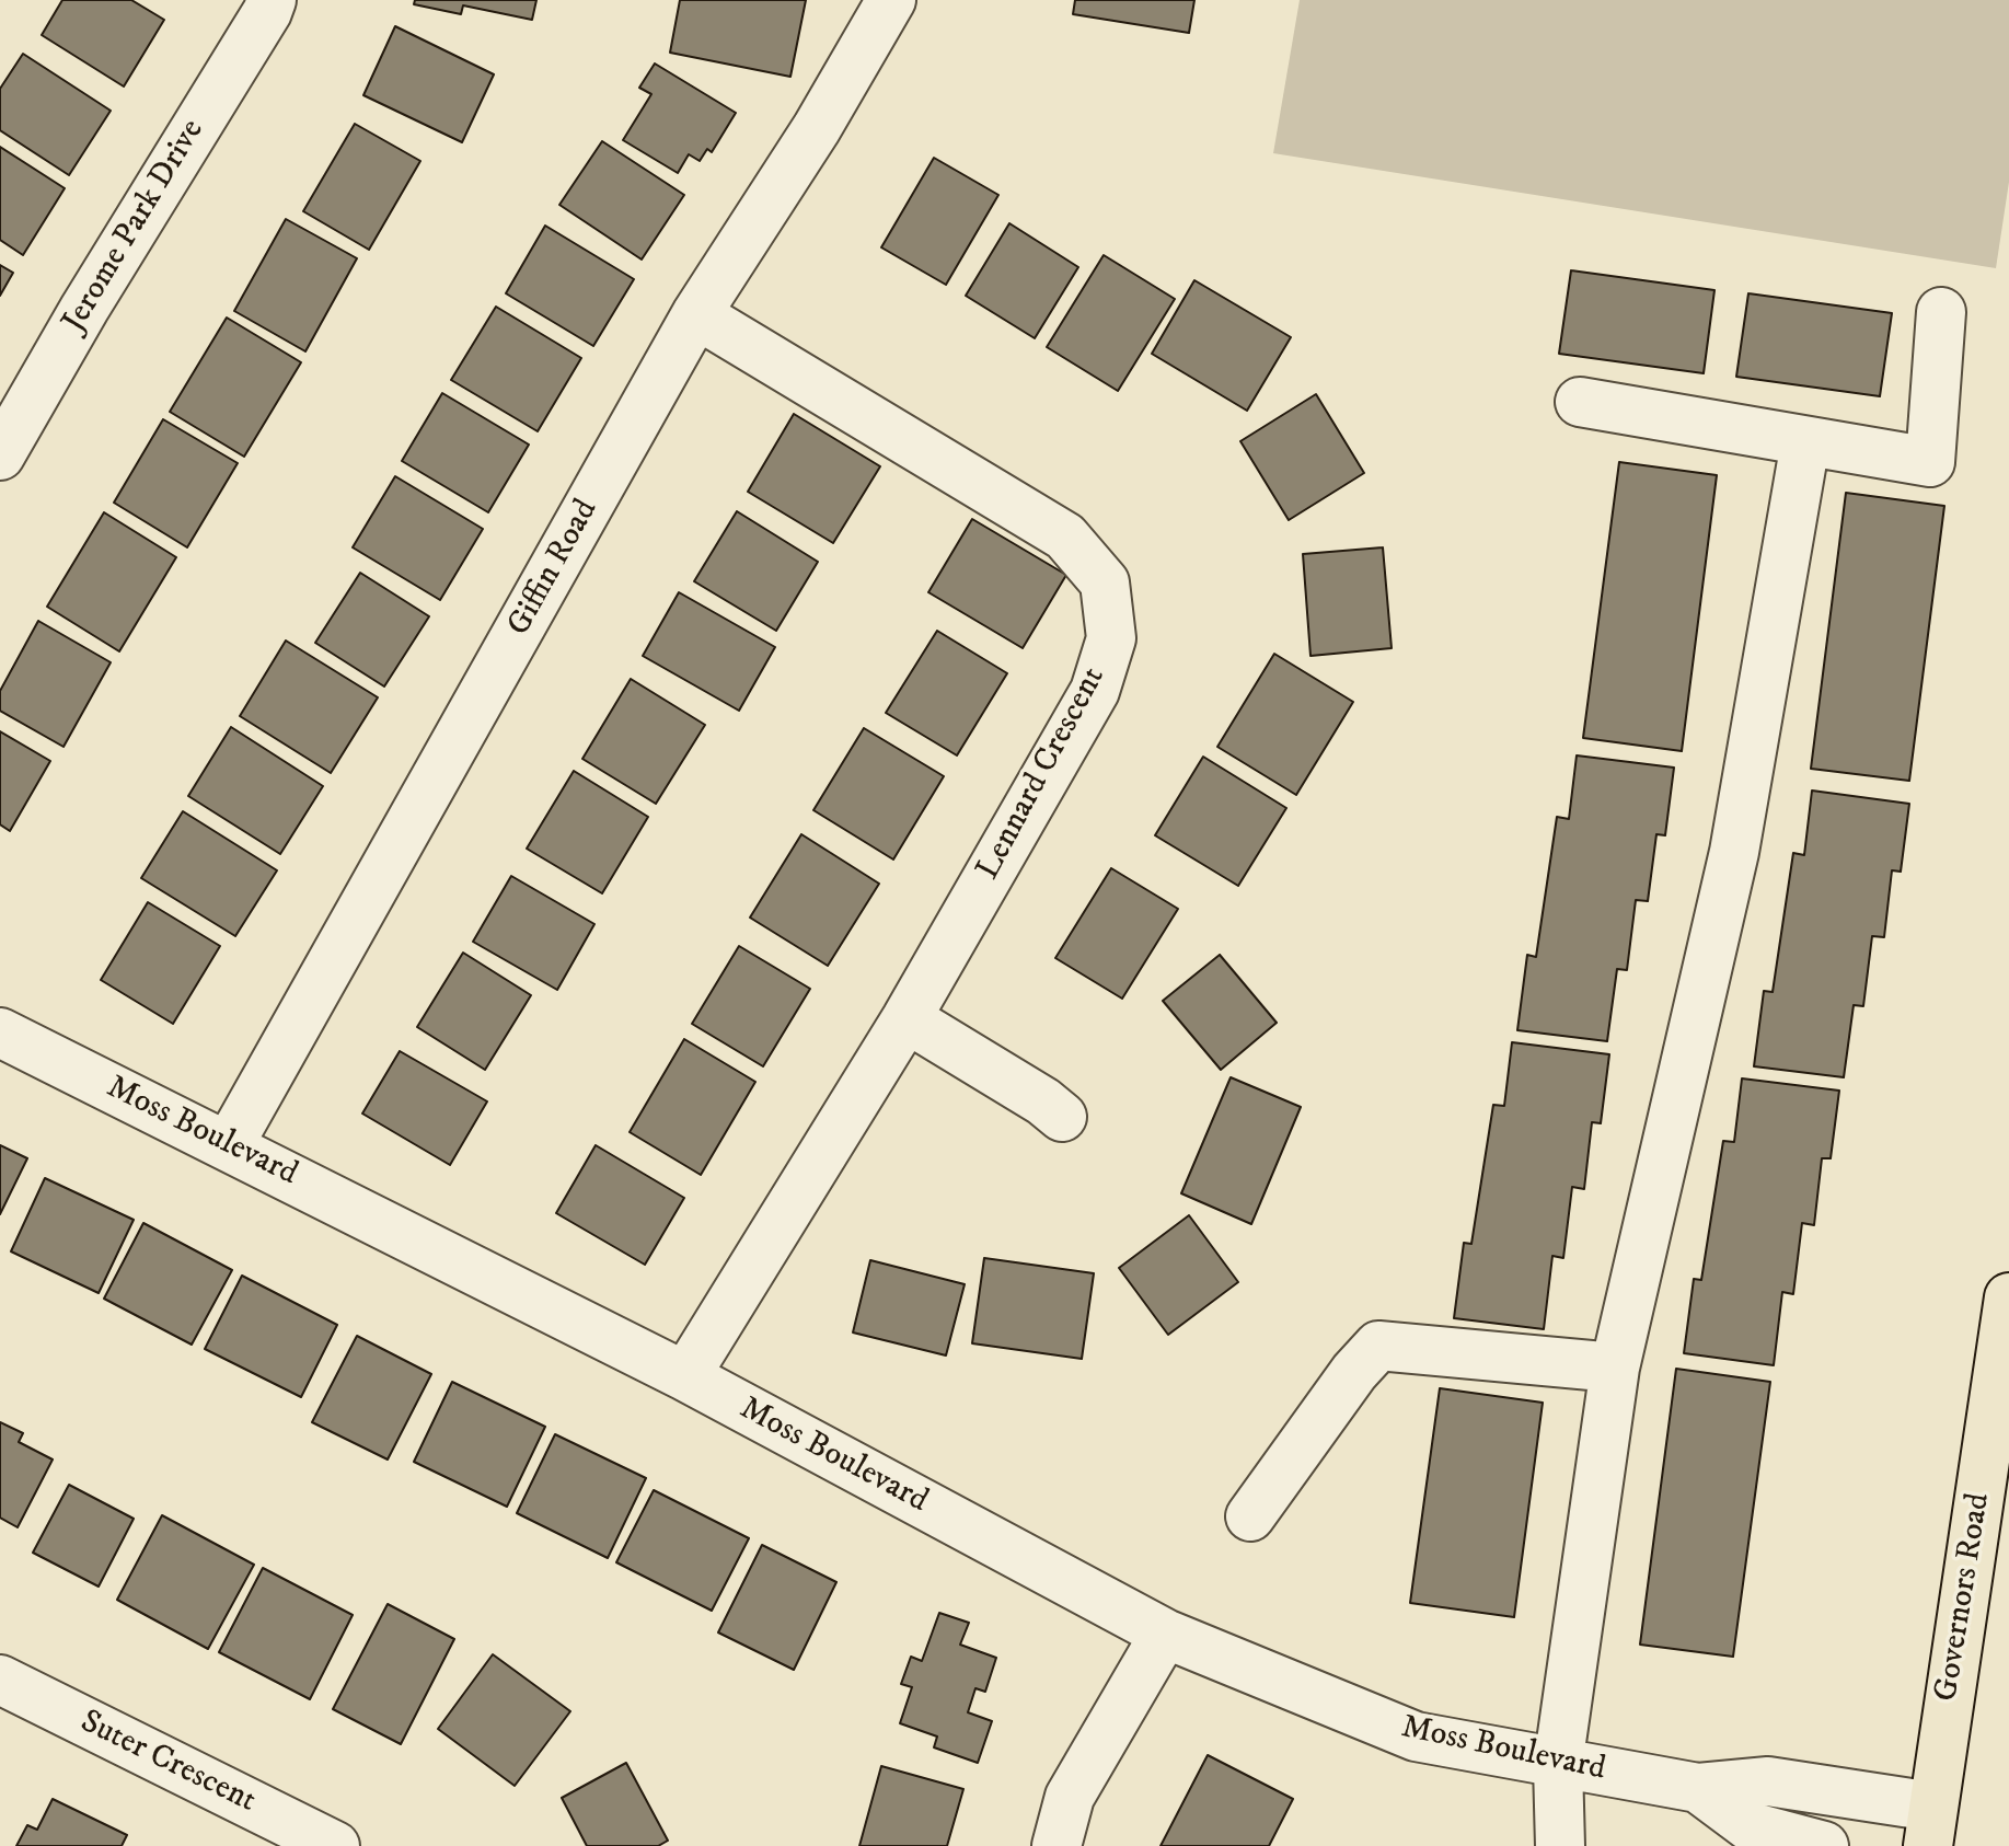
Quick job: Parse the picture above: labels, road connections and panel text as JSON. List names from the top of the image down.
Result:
{
  "streets": {
    "main road": ["Governors Road"],
    "street": [
      "Jerome Park Drive",
      "Giffin Road",
      "Lennard Crescent",
      "Moss Boulevard",
      "Suter Crescent"
    ]
  },
  "crossings": [
    ["Giffin Road", "Lennard Crescent"],
    ["Giffin Road", "Moss Boulevard"],
    ["Lennard Crescent", "Moss Boulevard"],
    ["Moss Boulevard", "Governors Road"]
  ]
}
